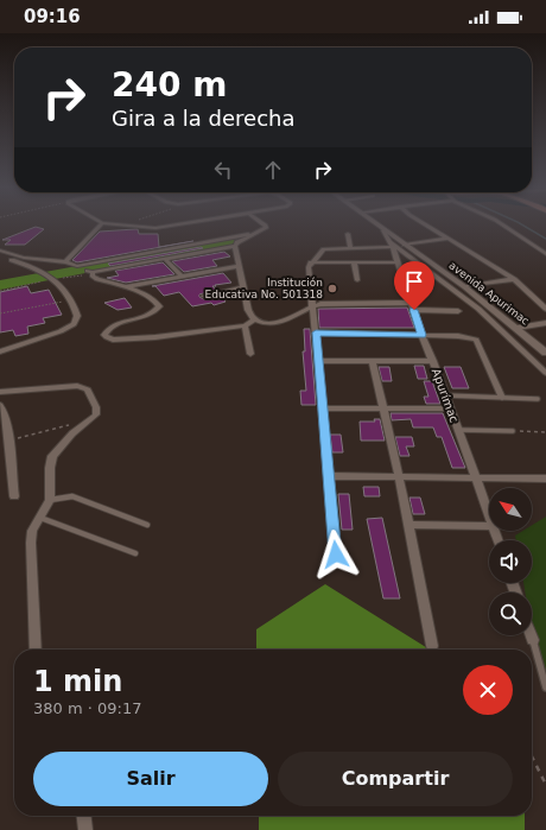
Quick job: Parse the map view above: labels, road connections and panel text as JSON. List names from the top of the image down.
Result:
{
  "streets": {
    "street": ["avenida Apurimac", "Apurímac"]
  },
  "crossings": [
    ["avenida Apurimac", "Apurímac"]
  ],
  "places": ["Institución Educativa No. 501318"],
  "north": "top left",
  "page": {
    "status": "09:16",
    "turn": ["240 m", "Gira a la derecha"],
    "heading": ["1 min", "380 m · 09:17"],
    "buttons": ["Salir", "Compartir"]
  }
}
